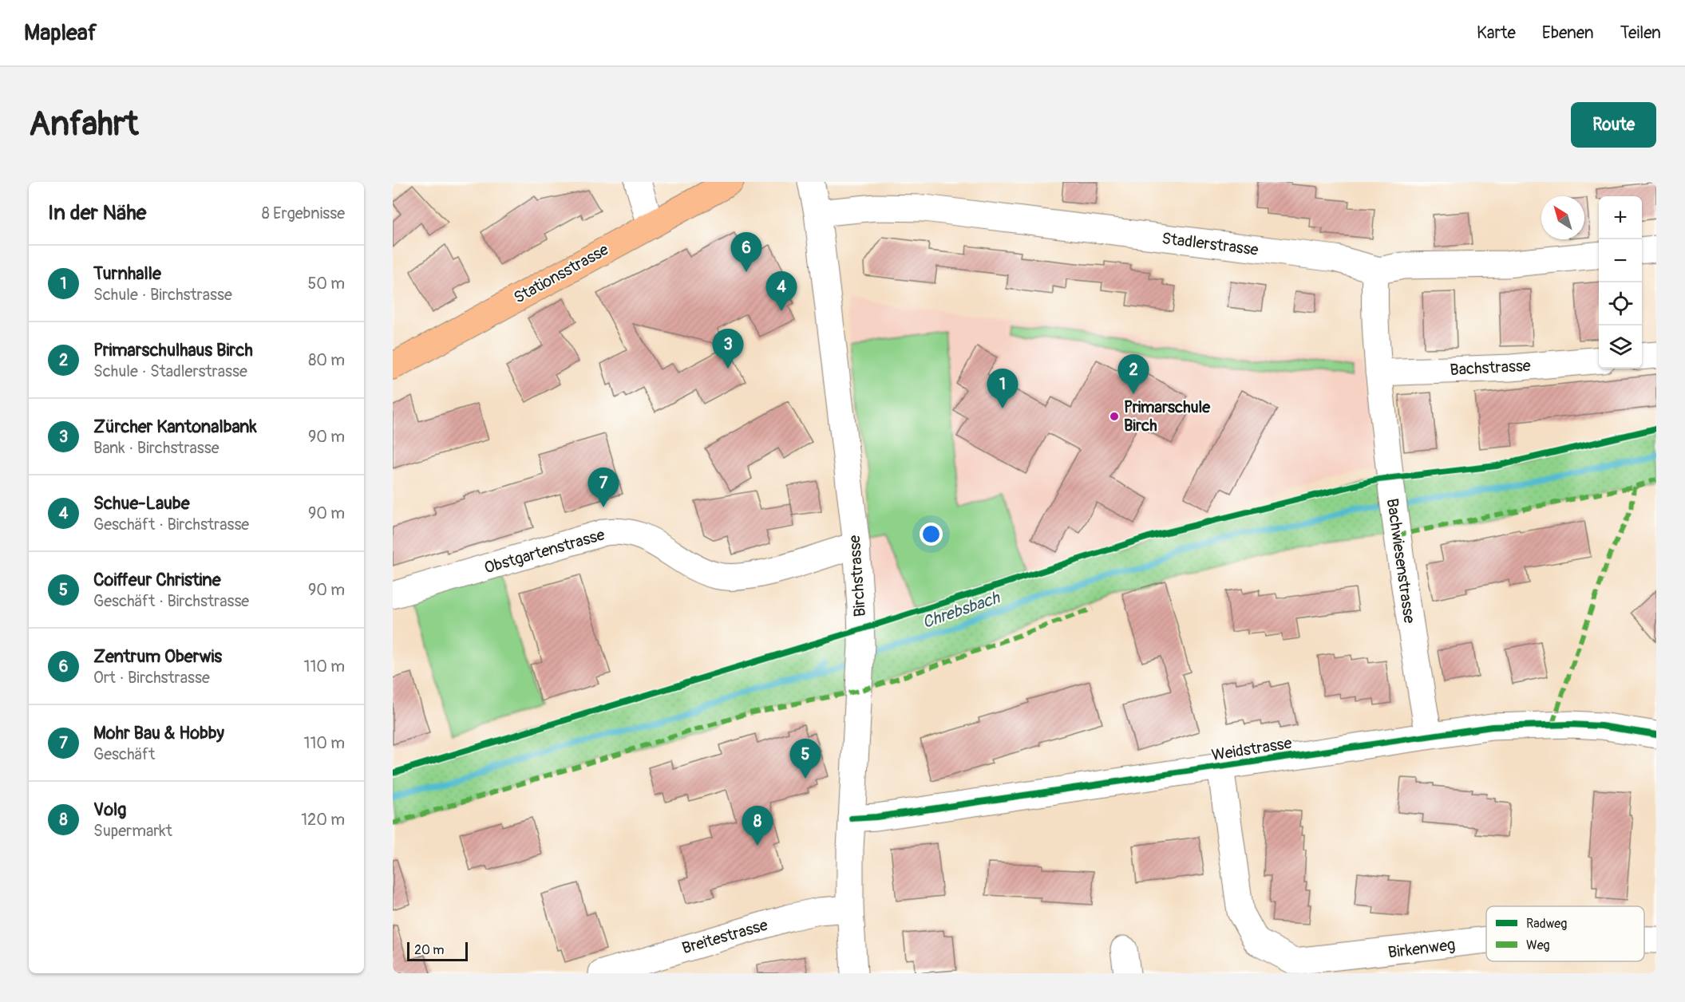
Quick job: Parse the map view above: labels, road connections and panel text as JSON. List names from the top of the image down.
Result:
{
  "streets": {
    "main road": ["Stationsstrasse"],
    "street": [
      "Stadlerstrasse",
      "Bachstrasse",
      "Obstgartenstrasse",
      "Bachwiesenstrasse",
      "Birchstrasse",
      "Weidstrasse",
      "Breitestrasse",
      "Birkenweg"
    ]
  },
  "crossings": [
    ["Stadlerstrasse", "Bachwiesenstrasse"],
    ["Stadlerstrasse", "Birchstrasse"],
    ["Bachstrasse", "Bachwiesenstrasse"],
    ["Obstgartenstrasse", "Birchstrasse"],
    ["Bachwiesenstrasse", "Weidstrasse"],
    ["Birchstrasse", "Weidstrasse"],
    ["Birchstrasse", "Breitestrasse"],
    ["Weidstrasse", "Birkenweg"]
  ],
  "water": ["Chrebsbach"],
  "places": ["Primarschule Birch"],
  "legend": ["Radweg", "Weg"],
  "scale_bar": "20 m",
  "north": "top left",
  "page": {
    "header": "Mapleaf",
    "nav": ["Karte", "Ebenen", "Teilen"],
    "buttons": "Route",
    "title": "Anfahrt",
    "heading": ["In der Nähe", "8 Ergebnisse"],
    "map_buttons": ["+", "−"],
    "pins": [
      "6",
      "4",
      "3",
      "2",
      "1",
      "7",
      "5",
      "8"
    ],
    "list": [
      {
        "mark": "1",
        "name": "Turnhalle",
        "note": "Schule · Birchstrasse",
        "value": "50 m"
      },
      {
        "mark": "2",
        "name": "Primarschulhaus Birch",
        "note": "Schule · Stadlerstrasse",
        "value": "80 m"
      },
      {
        "mark": "3",
        "name": "Zürcher Kantonalbank",
        "note": "Bank · Birchstrasse",
        "value": "90 m"
      },
      {
        "mark": "4",
        "name": "Schue-Laube",
        "note": "Geschäft · Birchstrasse",
        "value": "90 m"
      },
      {
        "mark": "5",
        "name": "Coiffeur Christine",
        "note": "Geschäft · Birchstrasse",
        "value": "90 m"
      },
      {
        "mark": "6",
        "name": "Zentrum Oberwis",
        "note": "Ort · Birchstrasse",
        "value": "110 m"
      },
      {
        "mark": "7",
        "name": "Mohr Bau & Hobby",
        "note": "Geschäft",
        "value": "110 m"
      },
      {
        "mark": "8",
        "name": "Volg",
        "note": "Supermarkt",
        "value": "120 m"
      }
    ],
    "scale": "20 m"
  }
}
